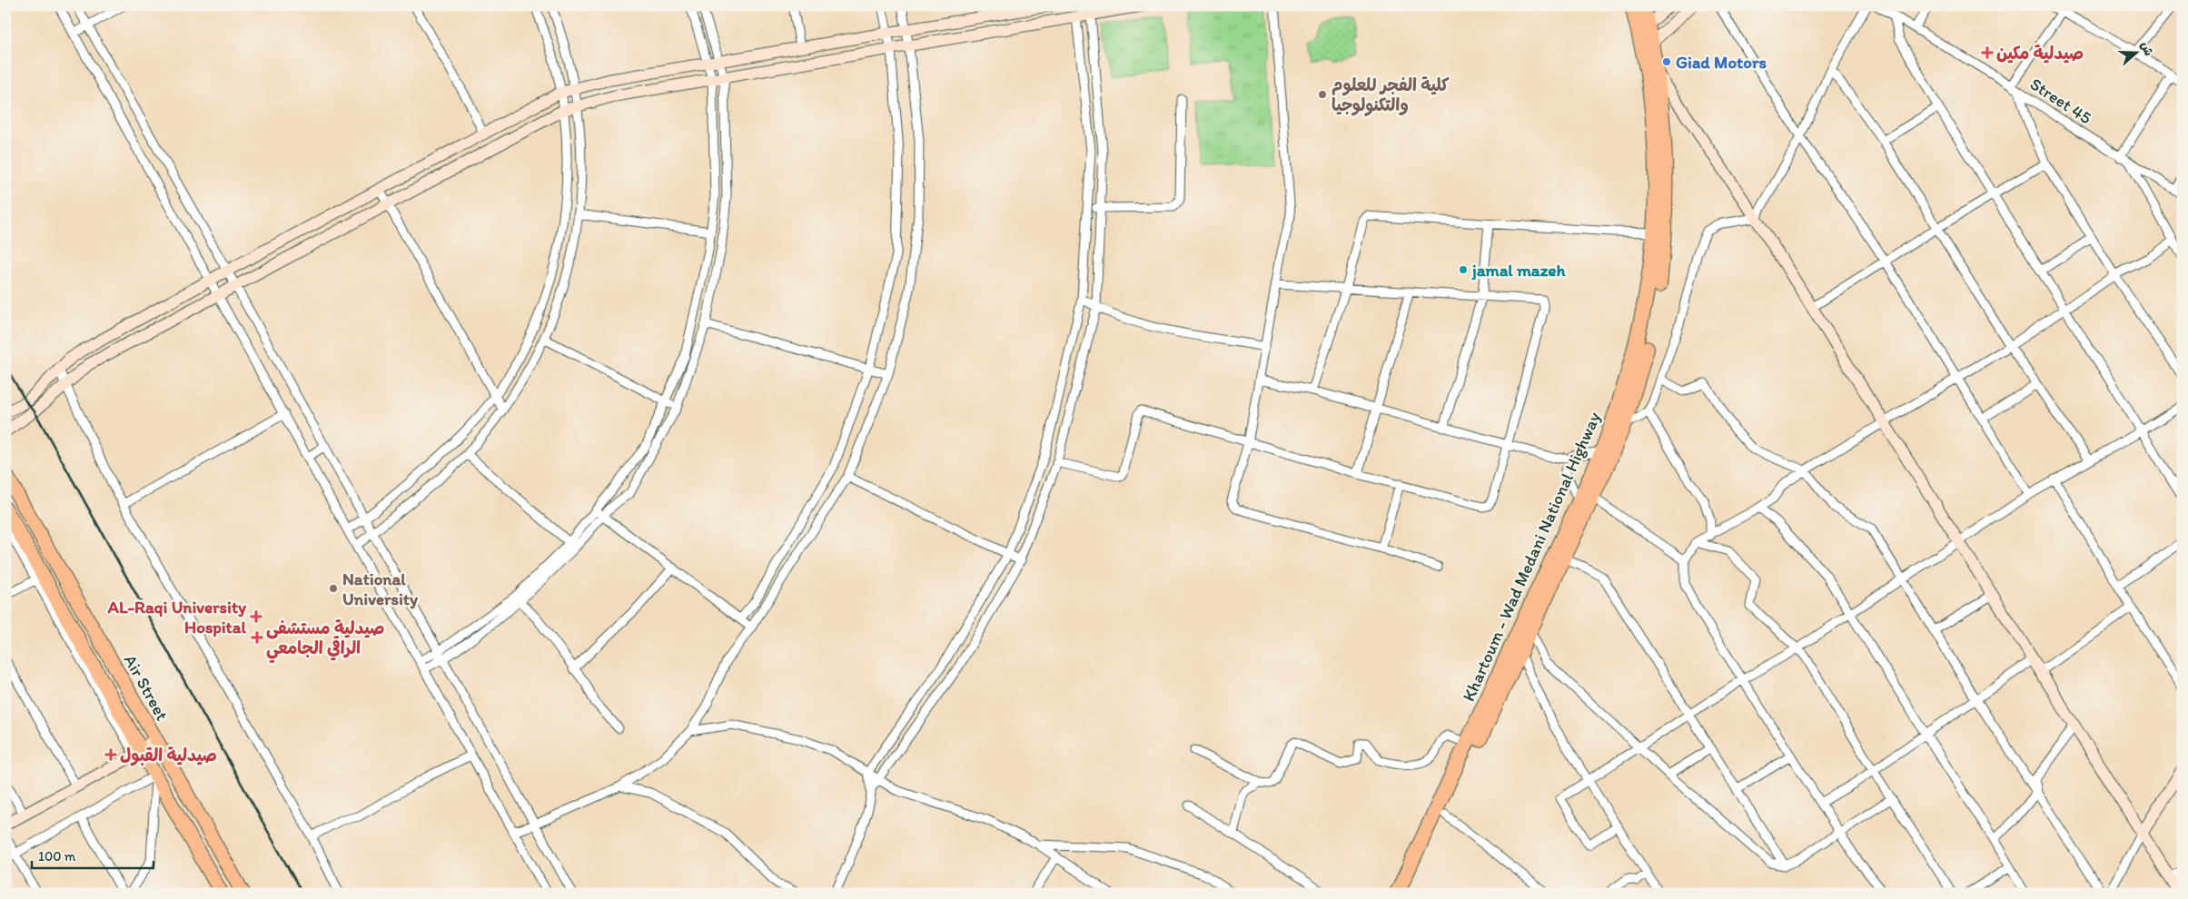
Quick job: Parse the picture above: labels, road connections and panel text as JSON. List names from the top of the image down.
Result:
{
  "streets": {
    "highway": ["Khartoum - Wad Medani National Highway"],
    "main road": ["Air Street"],
    "street": ["Street 45"]
  },
  "places": {
    "health": [
      "صيدلية مكين",
      "AL-Raqi University Hospital",
      "صيدلية مستشفى الراقي الجامعي",
      "صيدلية القبول"
    ],
    "other": [
      "Giad Motors",
      "كلية الفجر للعلوم والتكنولوجيا",
      "jamal mazeh",
      "National University"
    ]
  },
  "scale_bar": "100 m",
  "north": "right"
}
